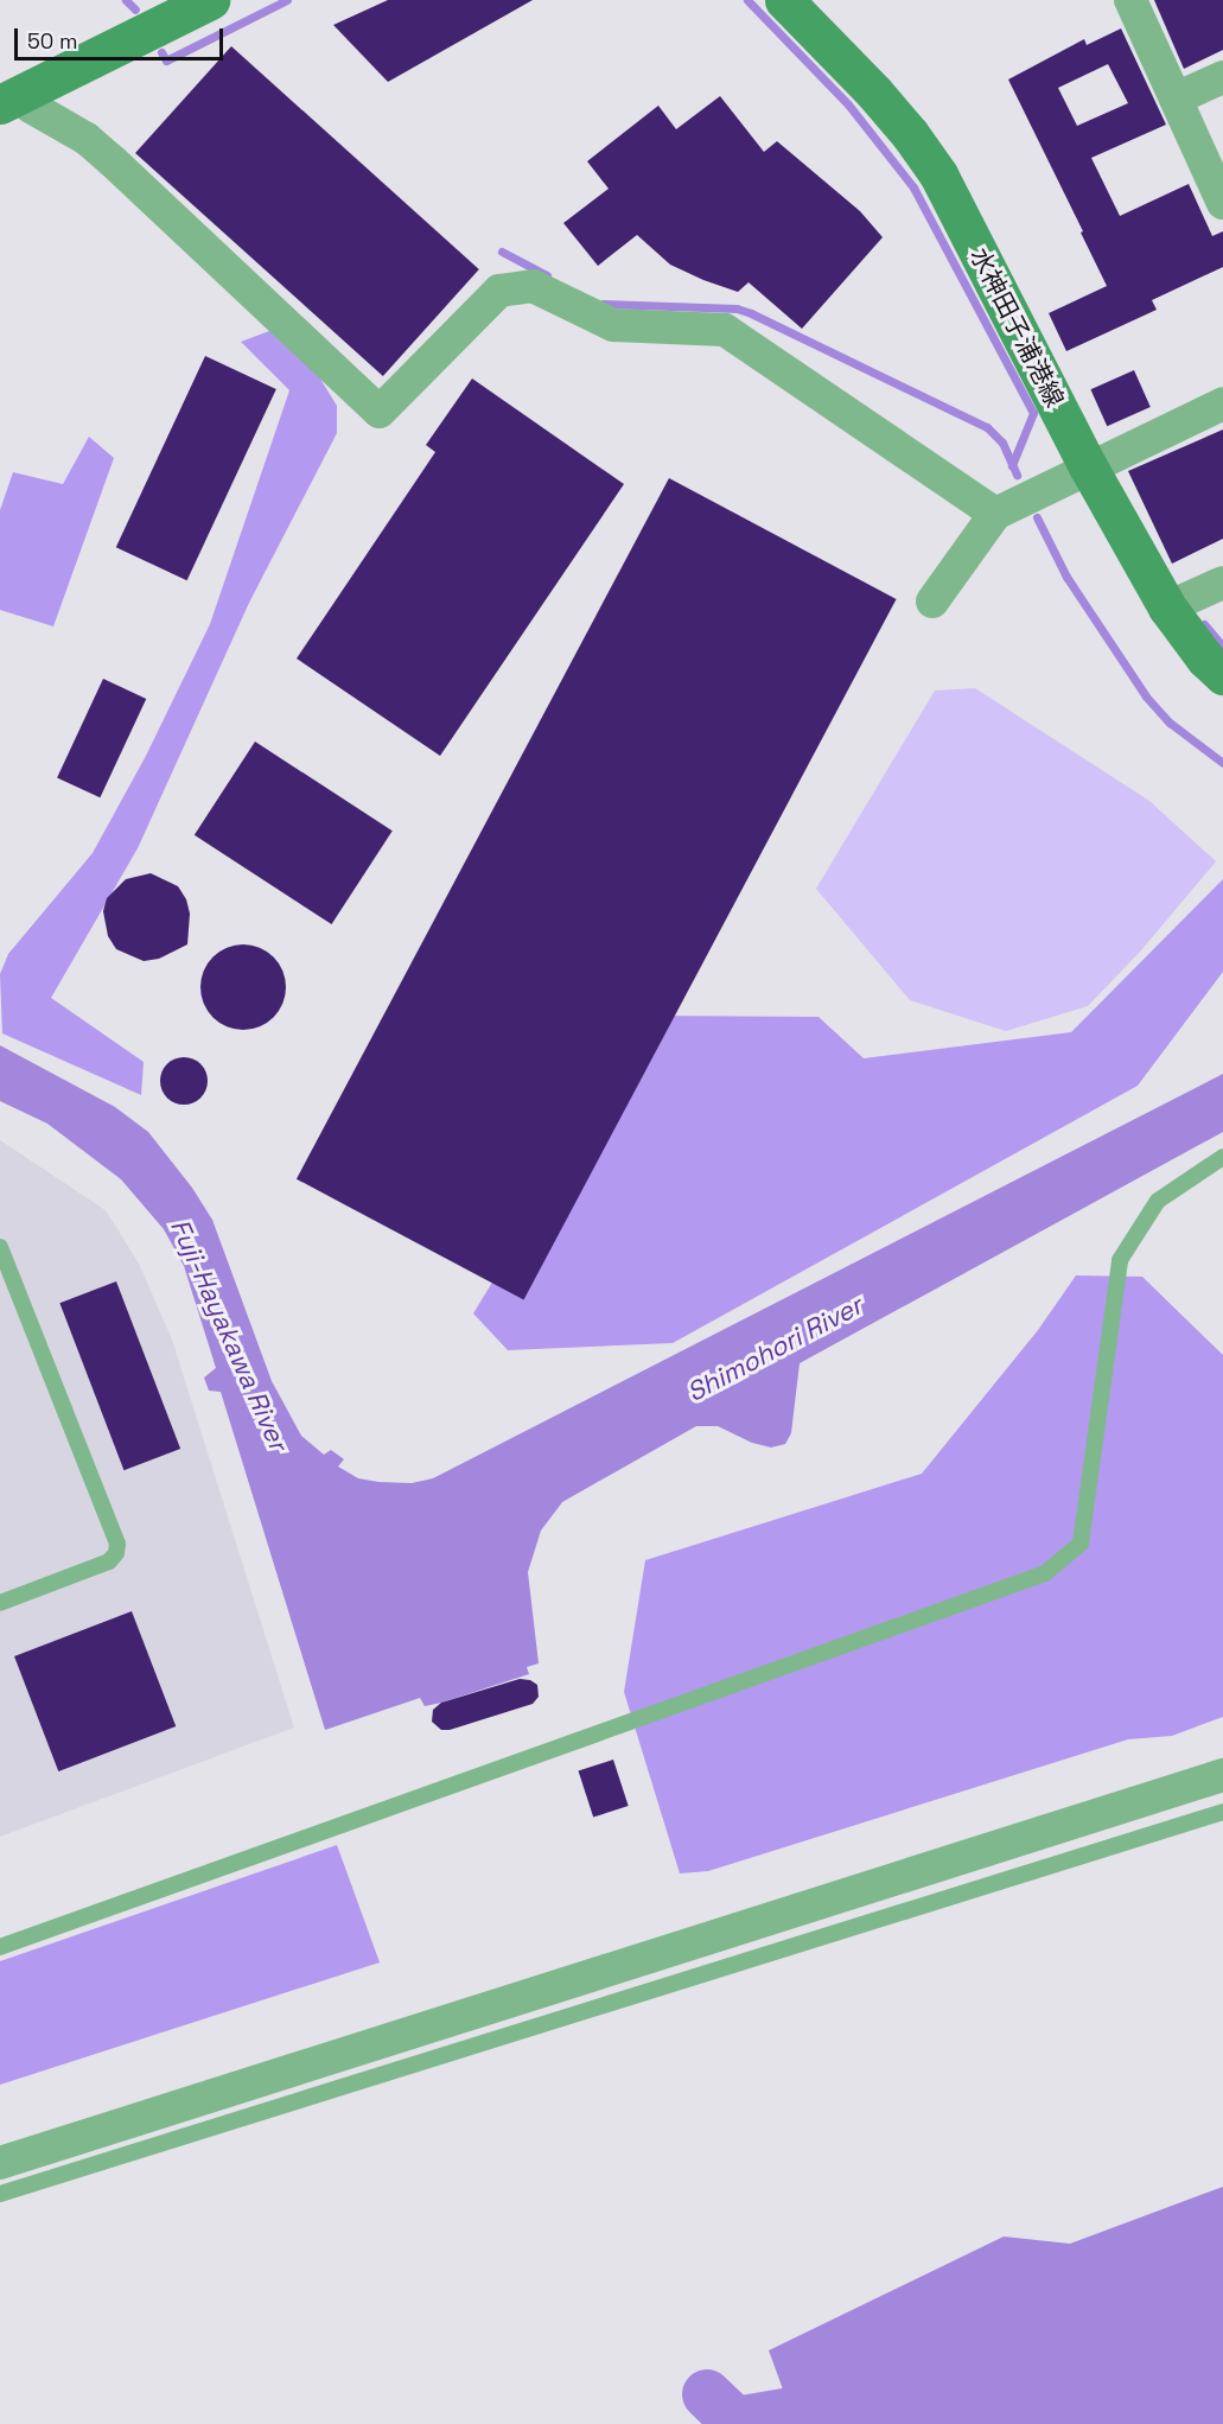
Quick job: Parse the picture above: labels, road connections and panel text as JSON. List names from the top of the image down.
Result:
{
  "streets": {
    "main road": ["水神田子浦港線"]
  },
  "water": ["Fuji-Hayakawa River", "Shimohori River"],
  "scale_bar": "50 m"
}
